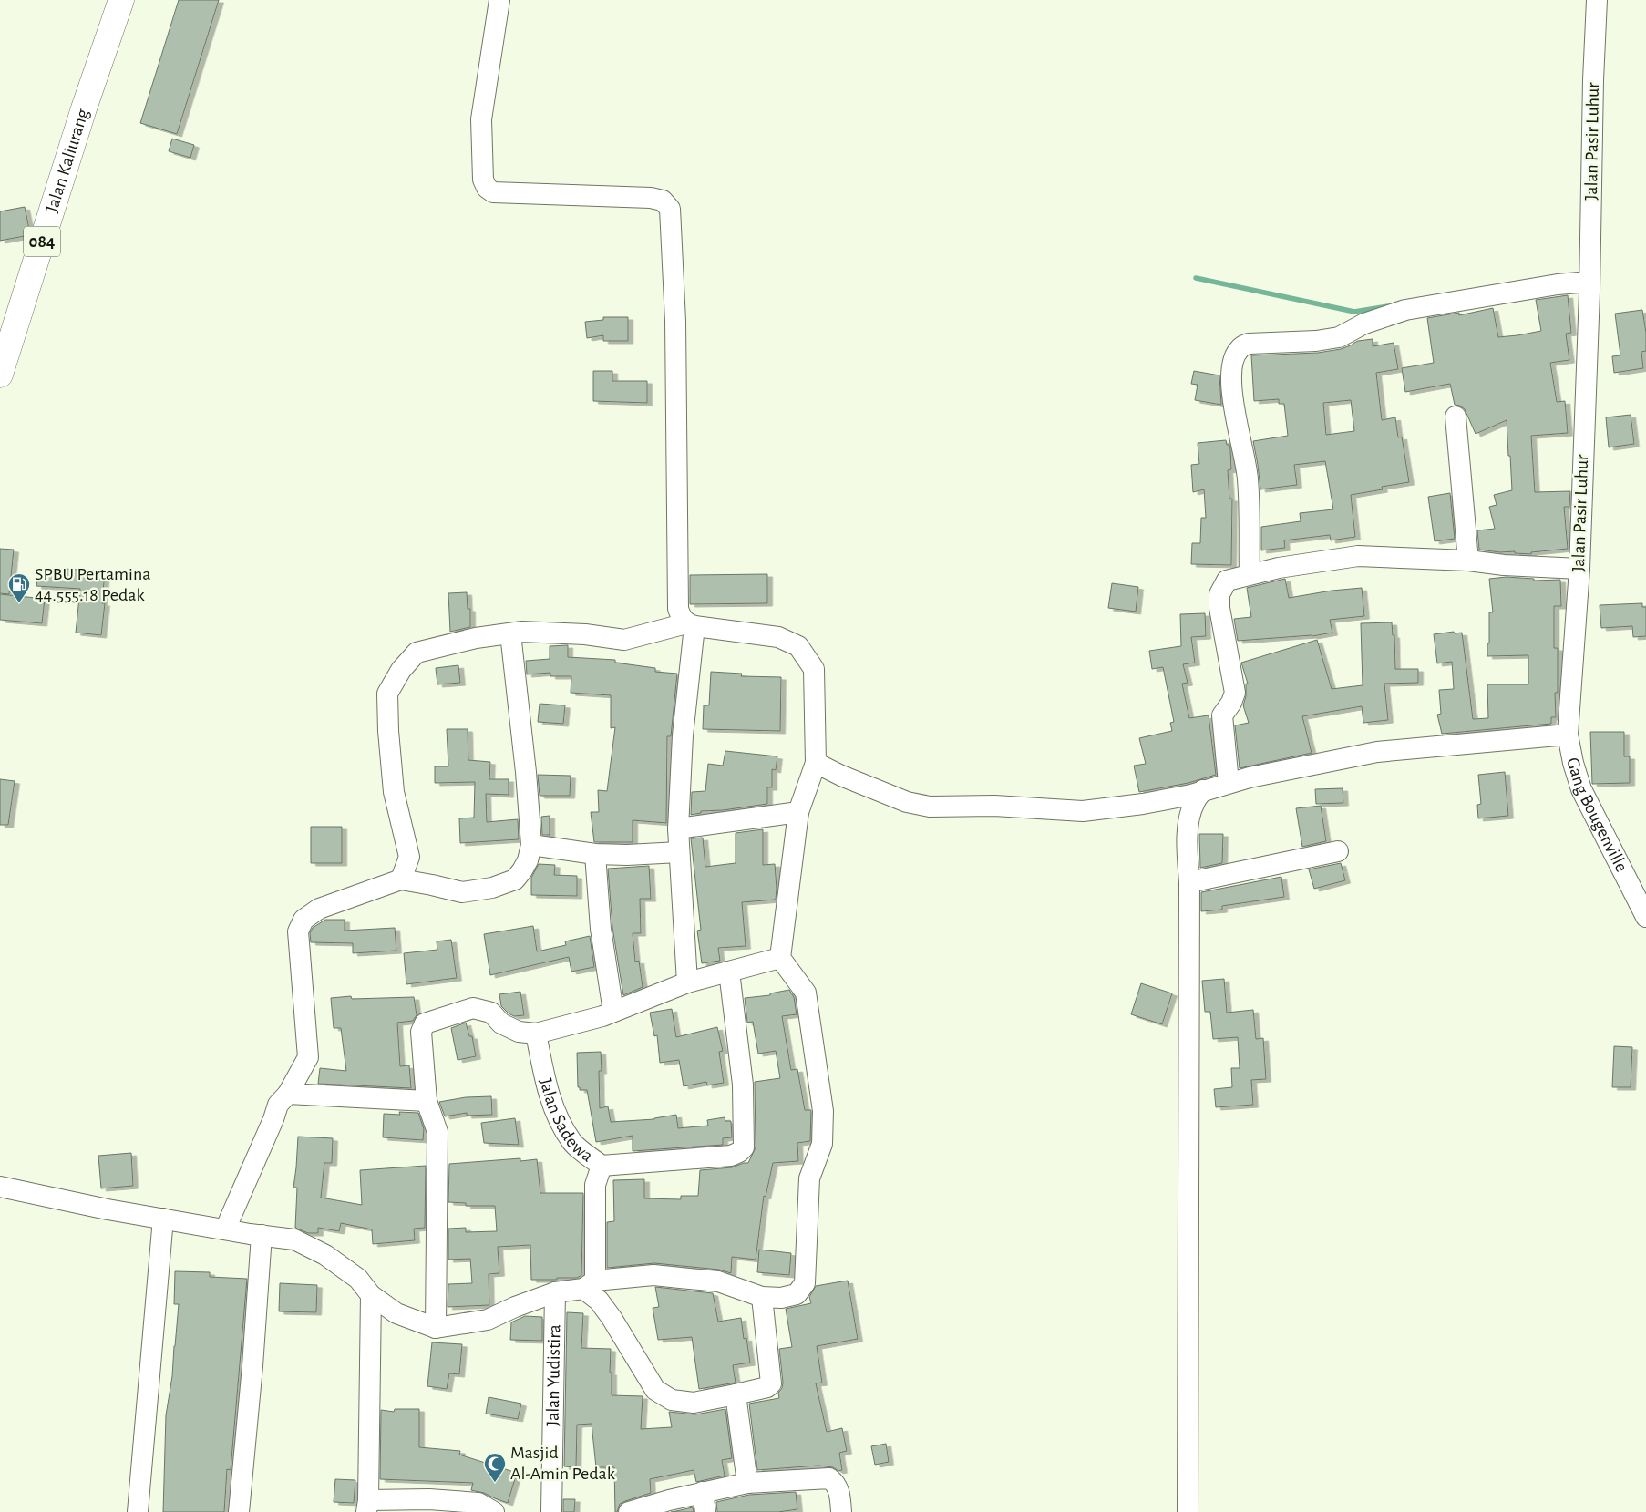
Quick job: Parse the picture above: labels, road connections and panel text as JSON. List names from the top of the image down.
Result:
{
  "streets": {
    "main road": ["Jalan Kaliurang", "084"],
    "street": [
      "Jalan Pasir Luhur",
      "Gang Bougenville",
      "Jalan Sadewa",
      "Jalan Yudistira"
    ]
  },
  "crossings": [
    ["Jalan Pasir Luhur", "Gang Bougenville"]
  ],
  "places": {
    "fuel station": ["SPBU Pertamina 44.555.18 Pedak"],
    "mosque": ["Masjid Al-Amin Pedak"]
  }
}
